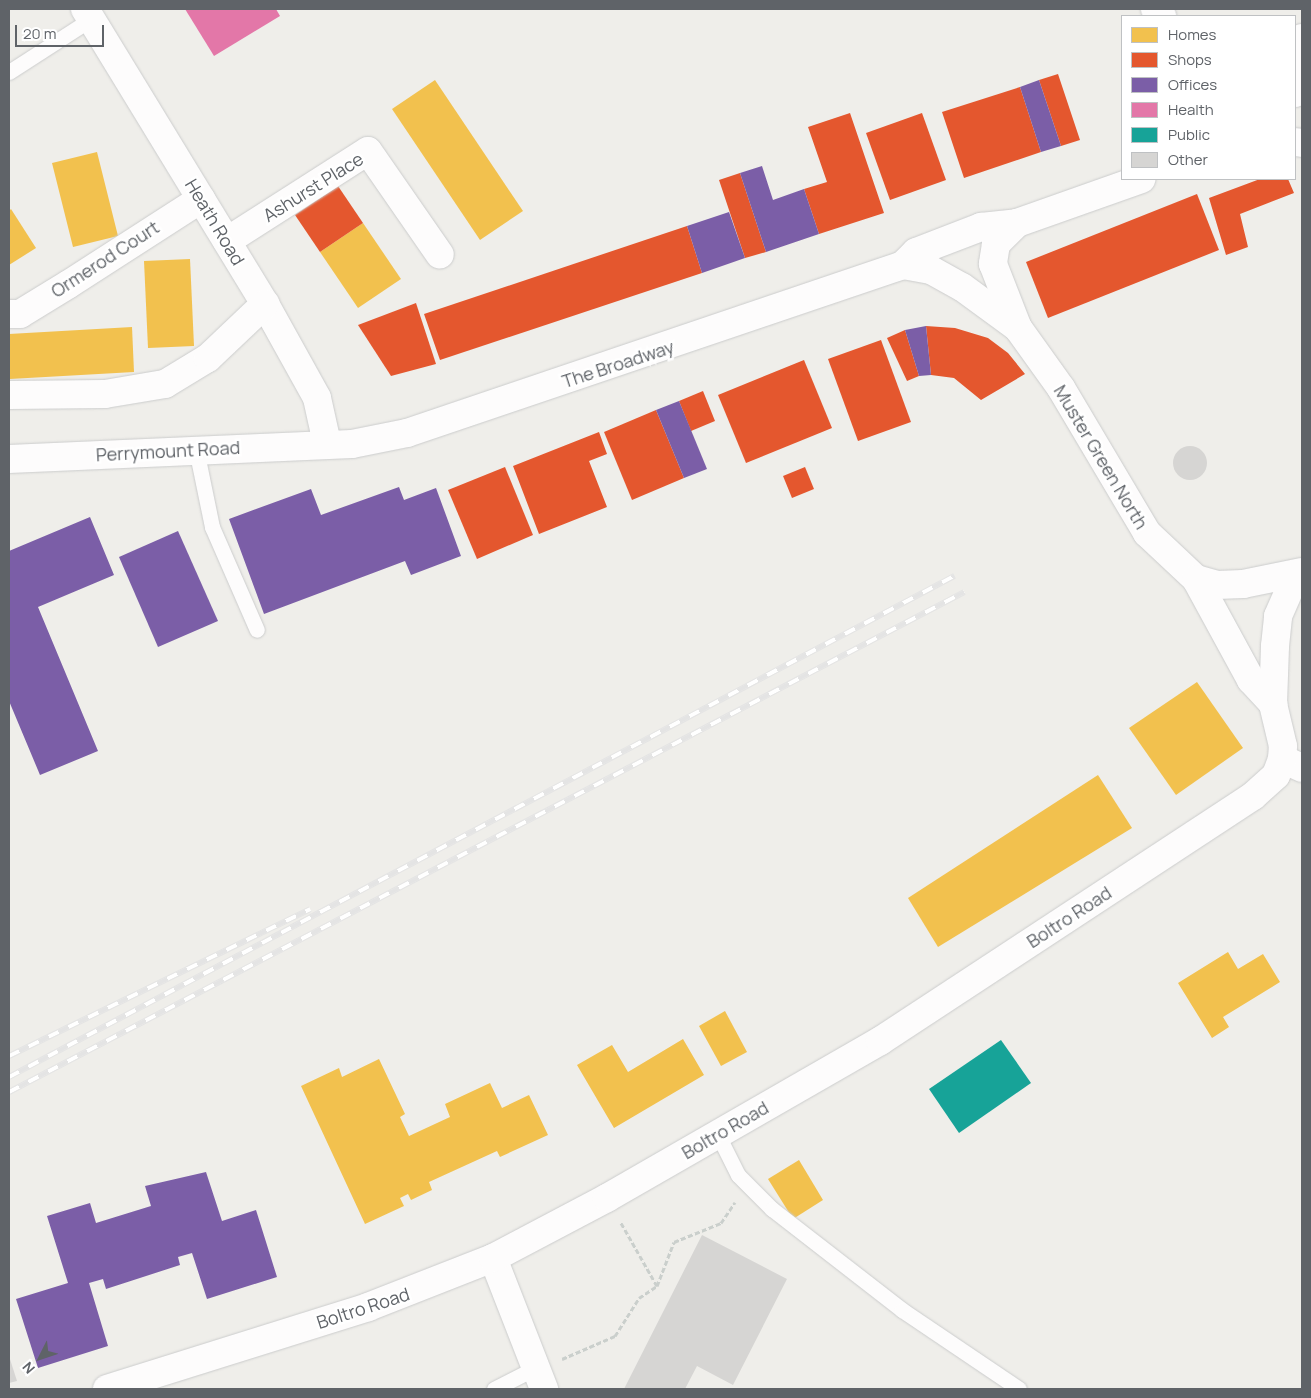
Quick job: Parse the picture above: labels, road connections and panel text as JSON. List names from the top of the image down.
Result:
{
  "streets": {
    "street": [
      "Ashurst Place",
      "Heath Road",
      "Ormerod Court",
      "The Broadway",
      "Perrymount Road",
      "Muster Green North",
      "Boltro Road"
    ]
  },
  "crossings": [
    ["Ashurst Place", "Heath Road"],
    ["Heath Road", "Ormerod Court"],
    ["Heath Road", "The Broadway"],
    ["Heath Road", "Perrymount Road"],
    ["The Broadway", "Perrymount Road"],
    ["The Broadway", "Muster Green North"],
    ["Muster Green North", "Boltro Road"]
  ],
  "legend": [
    "Homes",
    "Shops",
    "Offices",
    "Health",
    "Public",
    "Other"
  ],
  "scale_bar": "20 m",
  "north": "bottom left"
}
